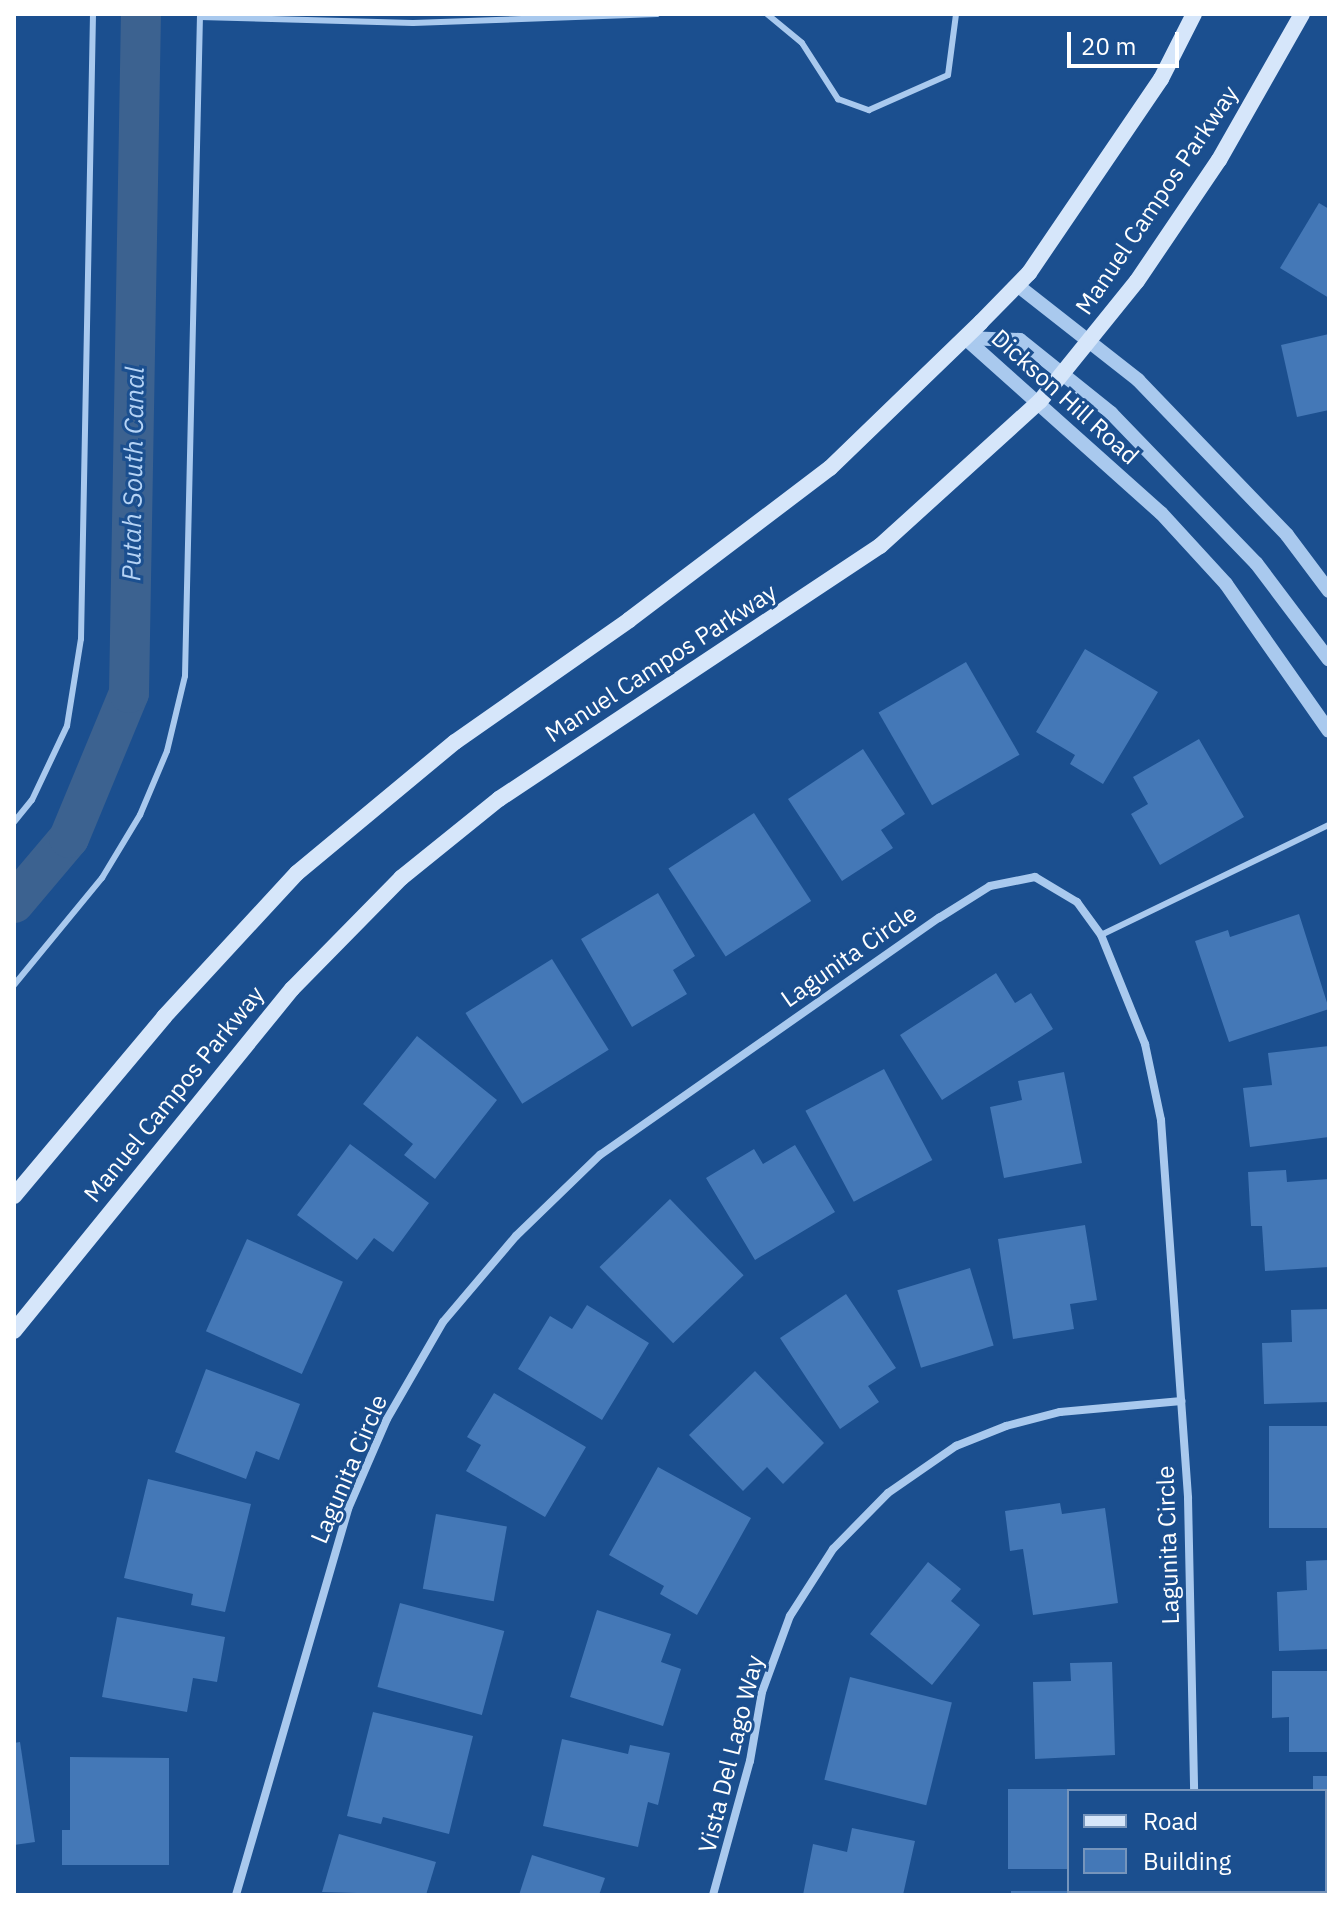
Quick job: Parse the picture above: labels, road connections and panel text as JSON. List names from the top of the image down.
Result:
{
  "streets": {
    "main road": ["Manuel Campos Parkway"],
    "street": ["Dickson Hill Road", "Lagunita Circle", "Vista Del Lago Way"]
  },
  "crossings": [
    ["Manuel Campos Parkway", "Dickson Hill Road"],
    ["Lagunita Circle", "Vista Del Lago Way"]
  ],
  "water": ["Putah South Canal"],
  "legend": ["Road", "Building"],
  "scale_bar": "20 m"
}
